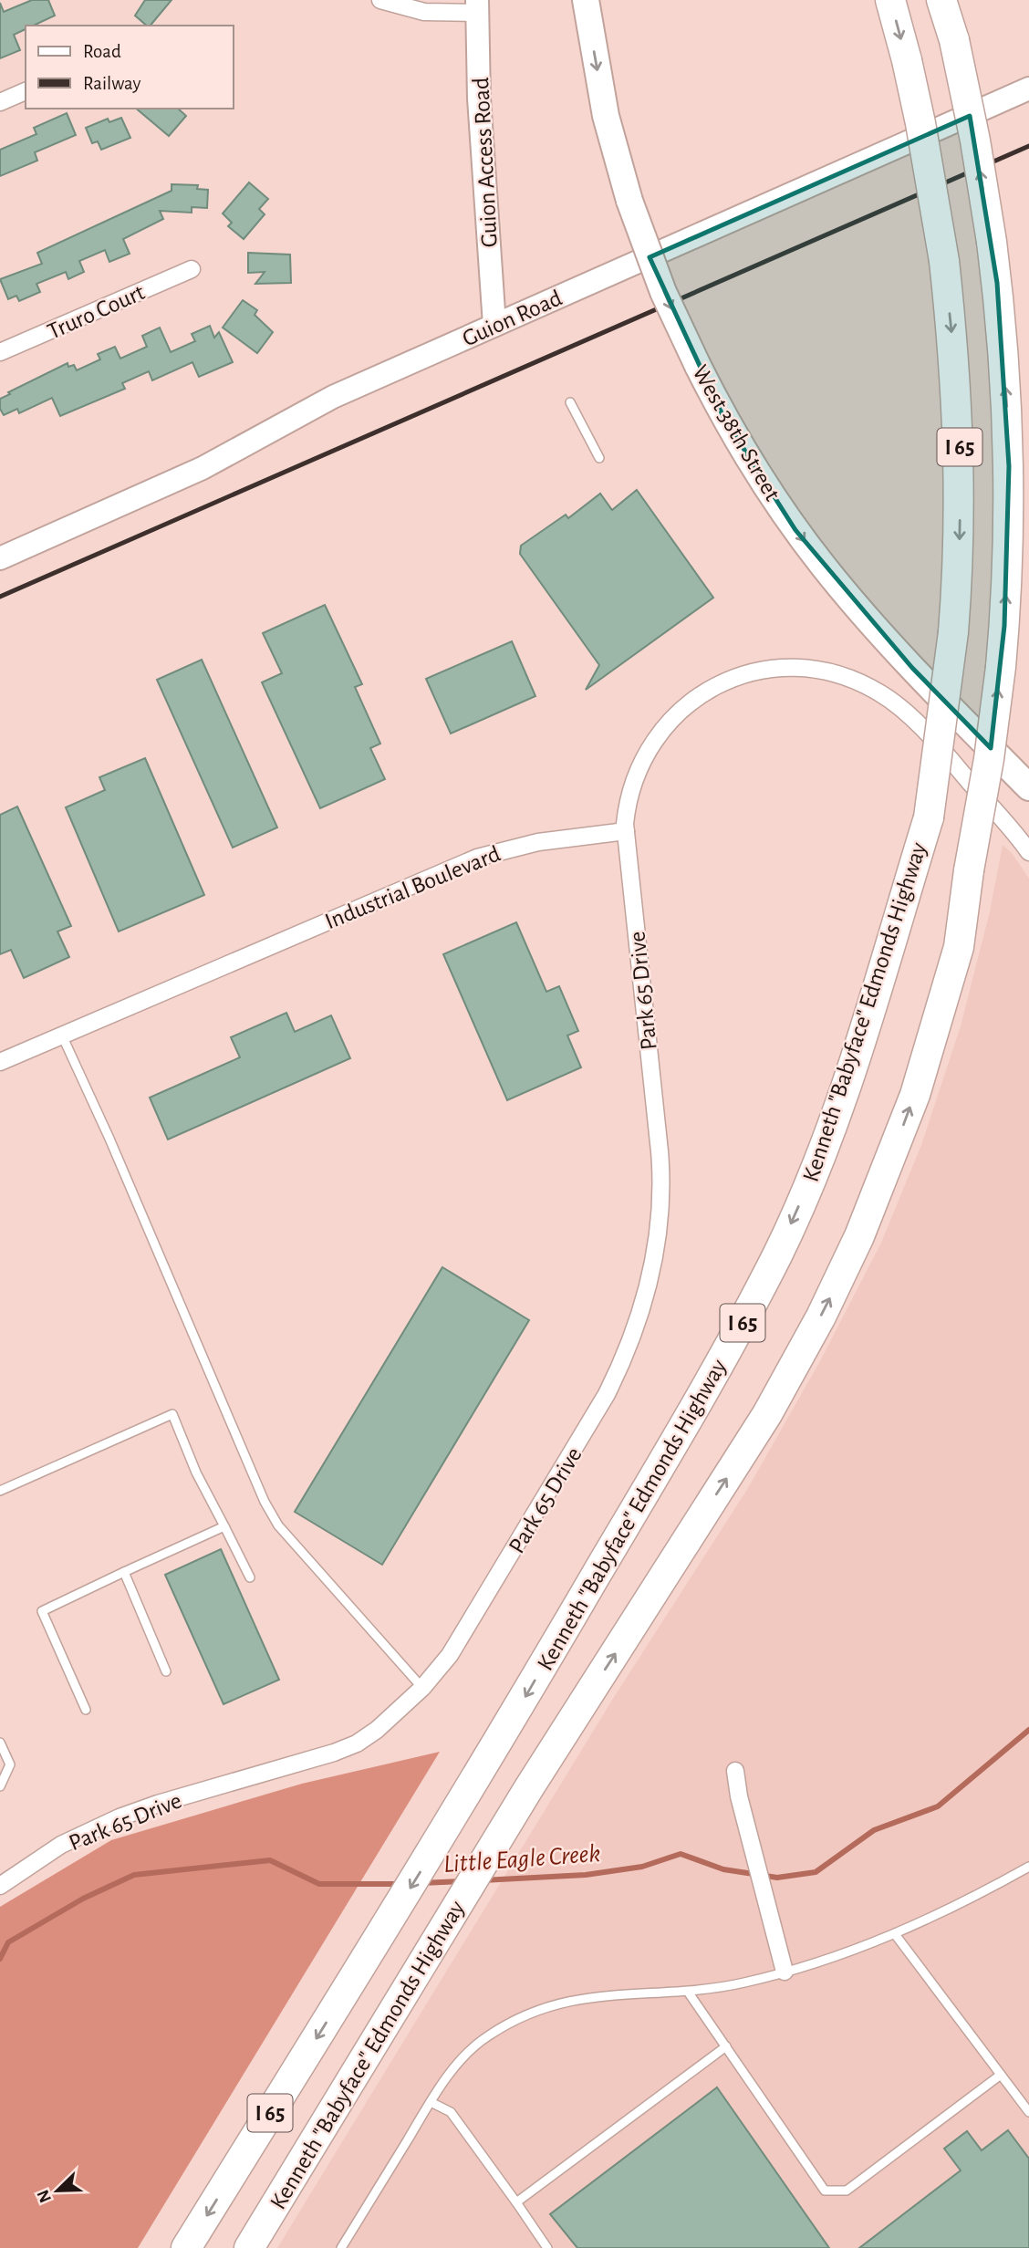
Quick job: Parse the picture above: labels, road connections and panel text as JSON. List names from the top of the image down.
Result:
{
  "streets": {
    "highway": ["I 65", "Kenneth \"Babyface\" Edmonds Highway"],
    "main road": ["West 38th Street"],
    "street": [
      "Guion Access Road",
      "Truro Court",
      "Guion Road",
      "Industrial Boulevard",
      "Park 65 Drive"
    ]
  },
  "crossings": [
    ["Guion Access Road", "Guion Road"],
    ["Industrial Boulevard", "Park 65 Drive"]
  ],
  "one_way": ["West 38th Street"],
  "water": ["Little Eagle Creek"],
  "legend": ["Road", "Railway"],
  "north": "bottom left"
}
